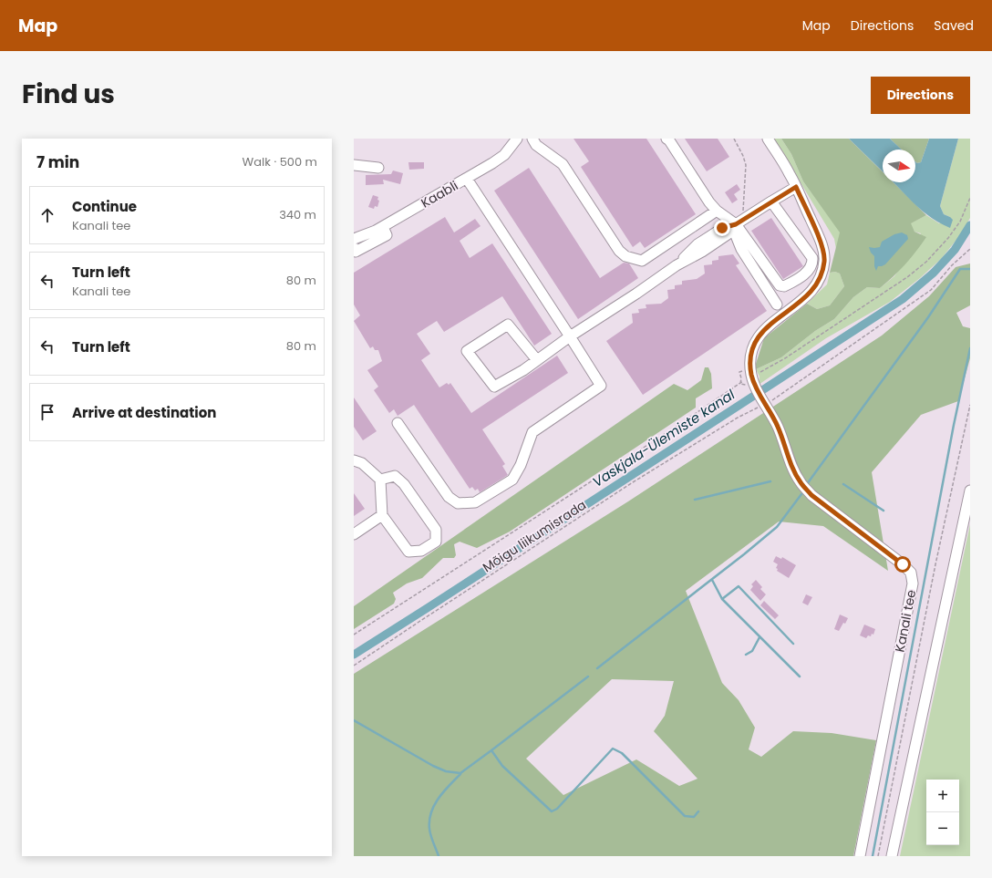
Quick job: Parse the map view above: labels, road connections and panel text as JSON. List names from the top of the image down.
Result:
{
  "streets": {
    "street": ["Kaabli", "Kanali tee"],
    "path": ["Mõigu liikumisrada"]
  },
  "crossings": [
    ["Mõigu liikumisrada", "Kanali tee"]
  ],
  "water": ["Vaskjala-Ülemiste kanal"],
  "north": "right",
  "page": {
    "header": "Map",
    "nav": ["Map", "Directions", "Saved"],
    "title": "Find us",
    "buttons": "Directions",
    "heading": ["7 min", "Walk · 500 m"],
    "list": [
      ["Continue", "Kanali tee", "340 m"],
      ["Turn left", "Kanali tee", "80 m"],
      ["Turn left", "80 m"],
      "Arrive at destination"
    ],
    "map_buttons": ["+", "−"]
  }
}
